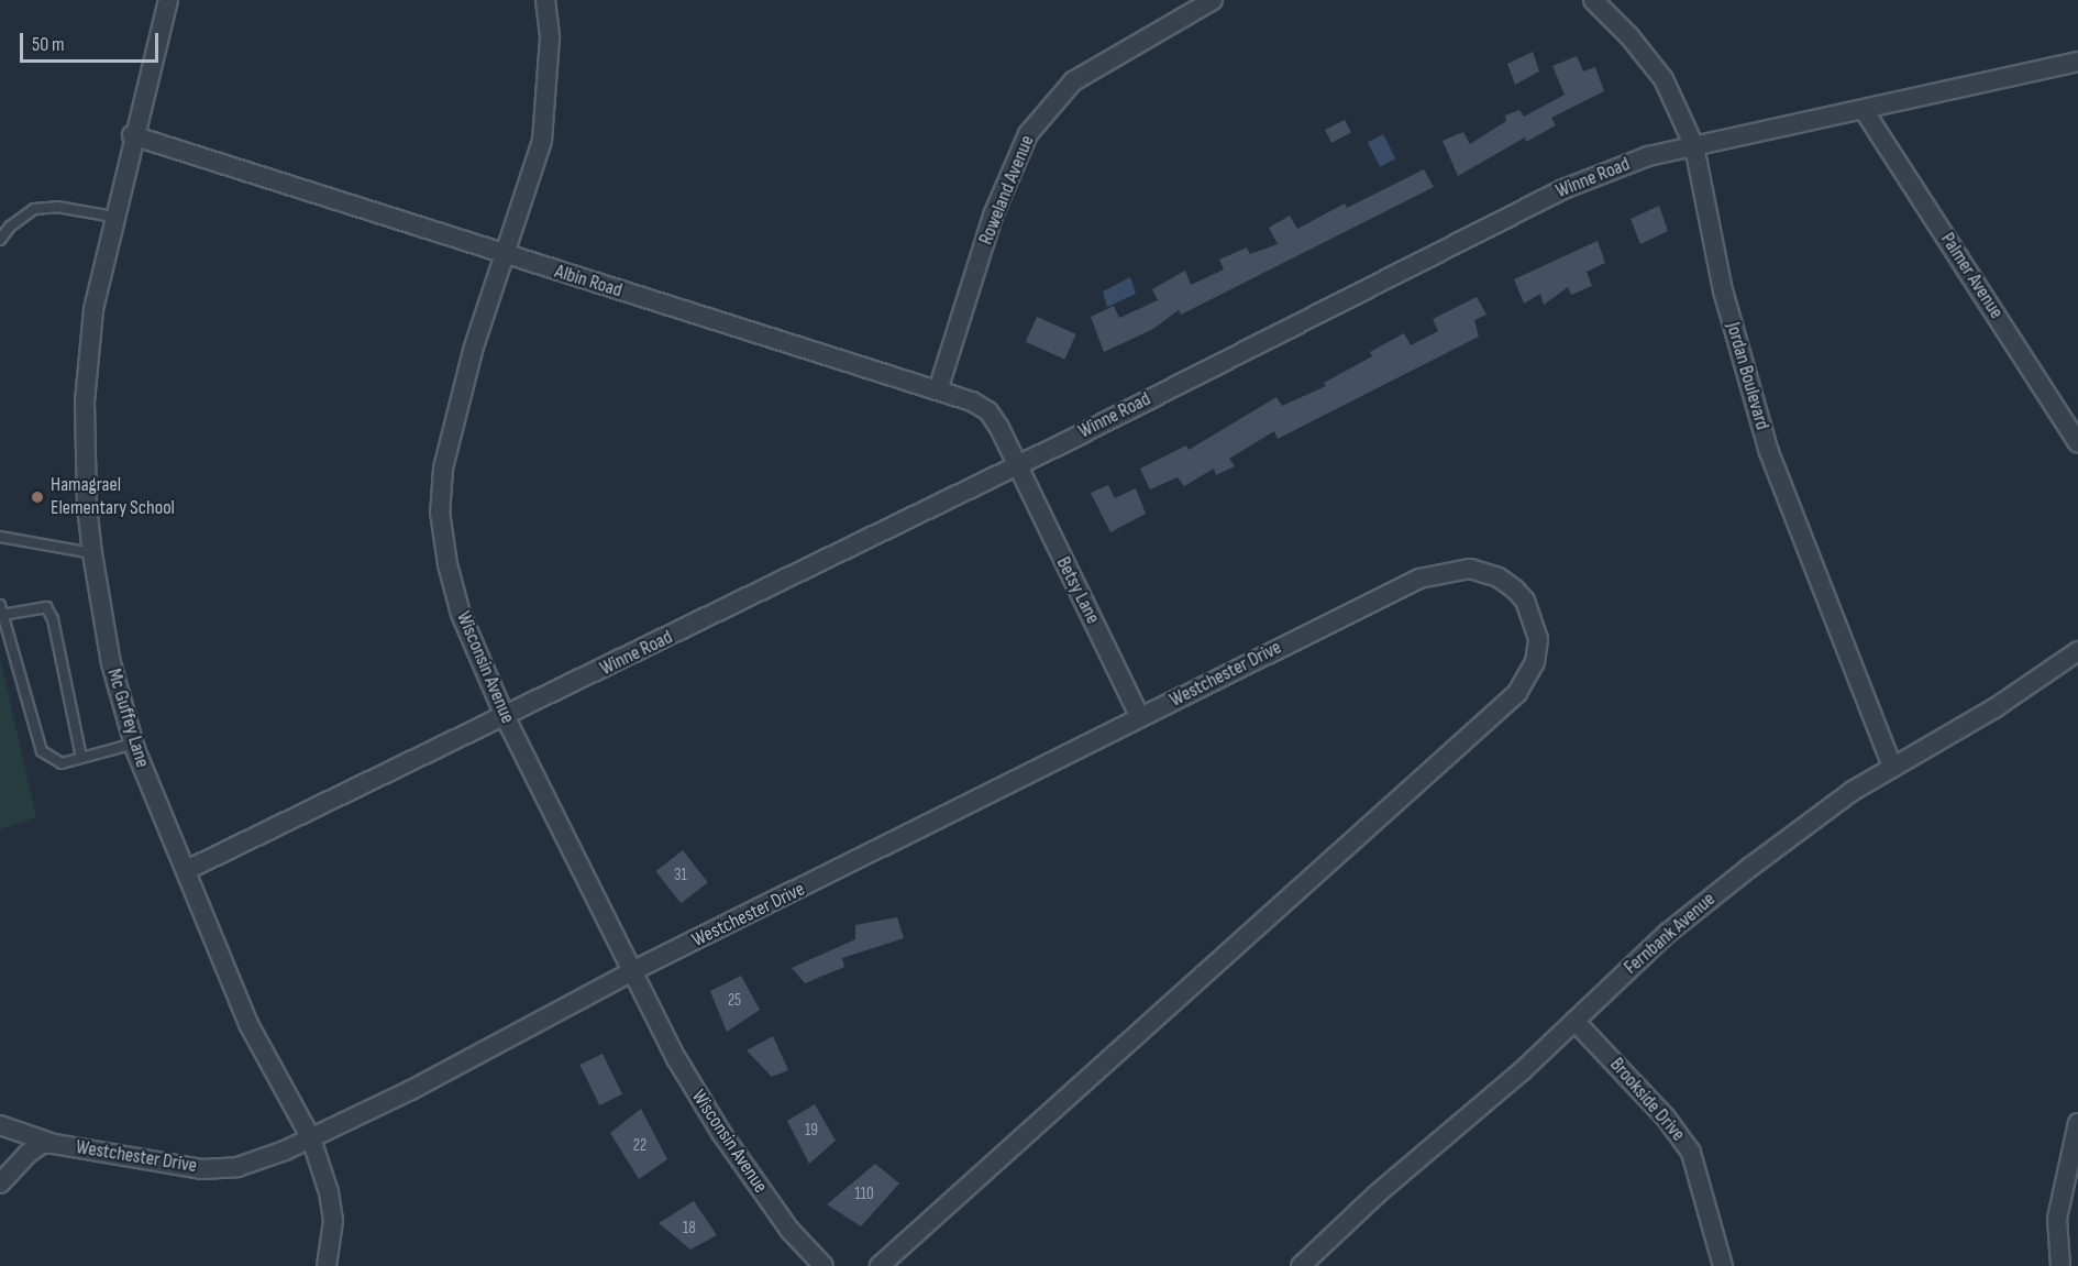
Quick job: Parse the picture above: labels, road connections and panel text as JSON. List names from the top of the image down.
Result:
{
  "streets": {
    "street": [
      "Winne Road",
      "Roweland Avenue",
      "Palmer Avenue",
      "Albin Road",
      "Jordan Boulevard",
      "Betsy Lane",
      "Wisconsin Avenue",
      "Westchester Drive",
      "Mc Guffey Lane",
      "Fernbank Avenue",
      "Brookside Drive"
    ]
  },
  "crossings": [
    ["Winne Road", "Palmer Avenue"],
    ["Winne Road", "Albin Road"],
    ["Winne Road", "Jordan Boulevard"],
    ["Winne Road", "Betsy Lane"],
    ["Winne Road", "Wisconsin Avenue"],
    ["Winne Road", "Mc Guffey Lane"],
    ["Roweland Avenue", "Albin Road"],
    ["Albin Road", "Betsy Lane"],
    ["Albin Road", "Wisconsin Avenue"],
    ["Albin Road", "Mc Guffey Lane"],
    ["Jordan Boulevard", "Fernbank Avenue"],
    ["Betsy Lane", "Westchester Drive"],
    ["Wisconsin Avenue", "Westchester Drive"],
    ["Westchester Drive", "Mc Guffey Lane"],
    ["Fernbank Avenue", "Brookside Drive"]
  ],
  "places": ["Hamagrael Elementary School"],
  "house_numbers": [
    "31",
    "25",
    "19",
    "22",
    "110",
    "18"
  ],
  "scale_bar": "50 m"
}
